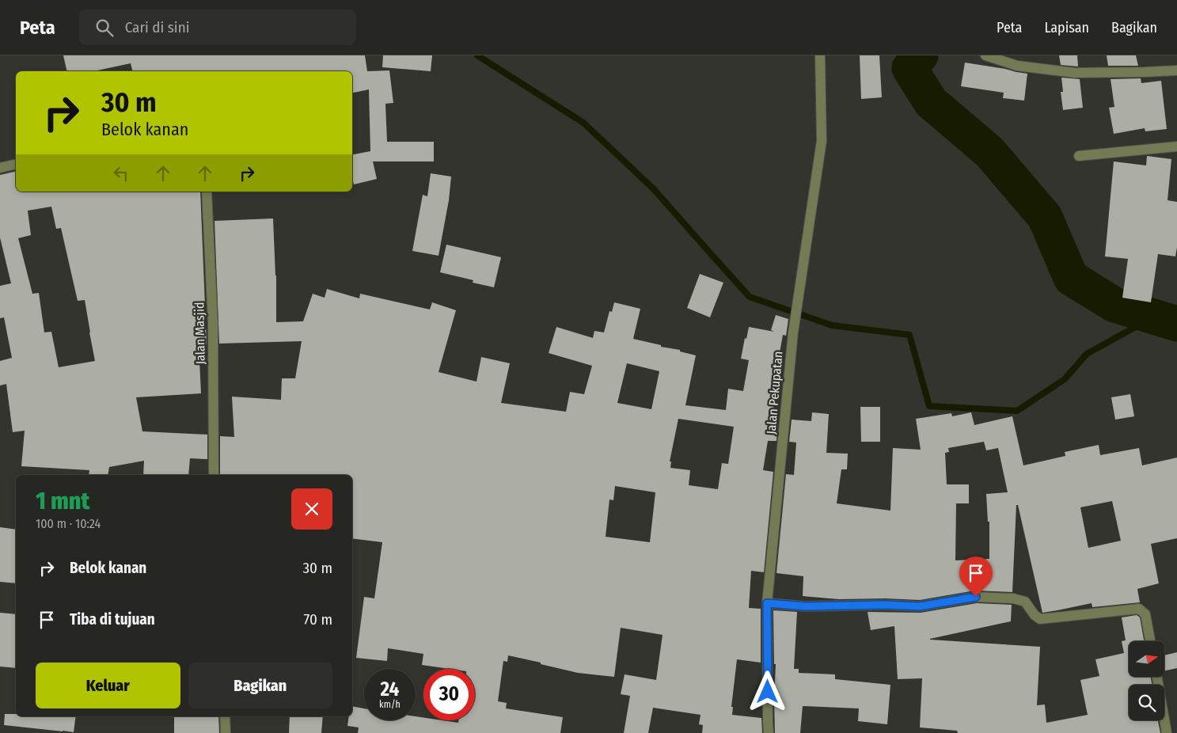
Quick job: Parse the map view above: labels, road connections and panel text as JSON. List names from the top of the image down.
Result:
{
  "streets": {
    "street": ["Jalan Masjid", "Jalan Pekupatan"]
  },
  "north": "right",
  "page": {
    "header": "Peta",
    "search": "Cari di sini",
    "nav": ["Peta", "Lapisan", "Bagikan"],
    "turn": ["30 m", "Belok kanan"],
    "heading": ["1 mnt", "100 m · 10:24"],
    "list": [
      {
        "name": "Belok kanan",
        "value": "30 m"
      },
      {
        "name": "Tiba di tujuan",
        "value": "70 m"
      }
    ],
    "buttons": ["Keluar", "Bagikan"],
    "speed": "24 km/h",
    "limit": "30"
  }
}
